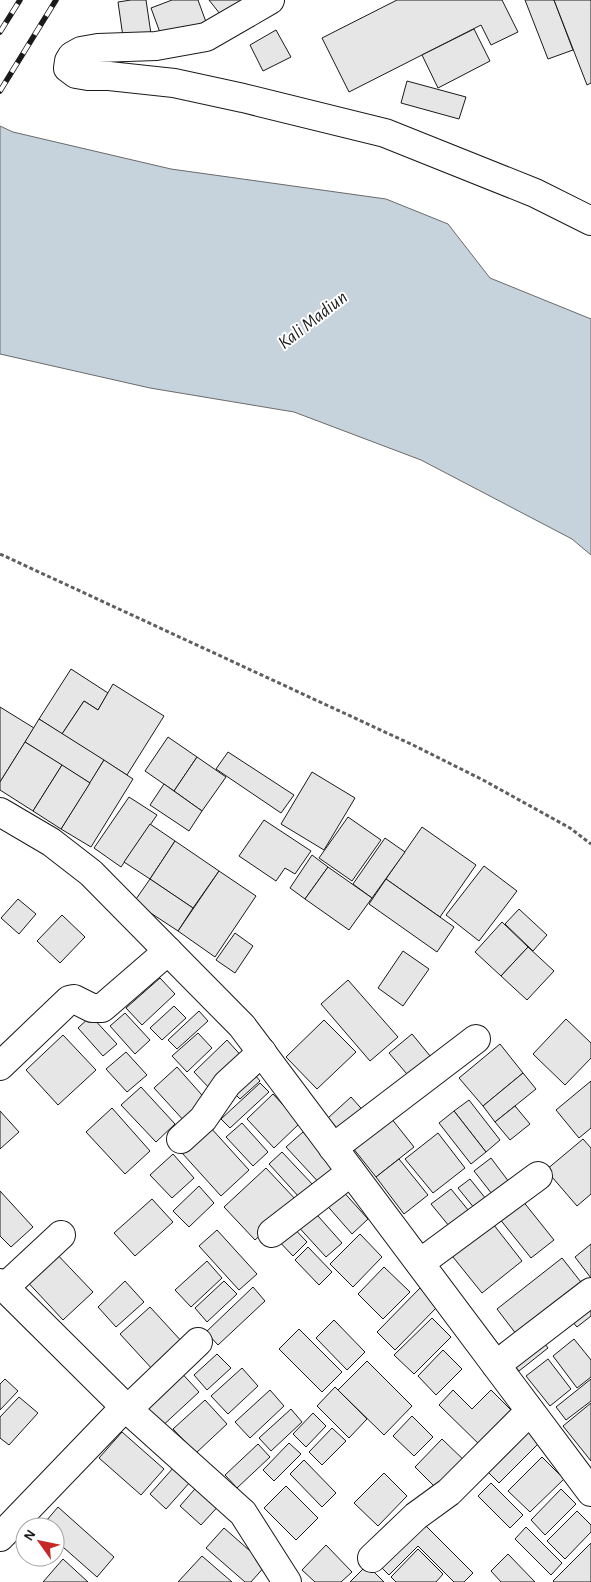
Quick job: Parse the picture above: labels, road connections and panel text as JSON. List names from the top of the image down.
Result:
{
  "water": ["Kali Madiun"],
  "north": "top left"
}
